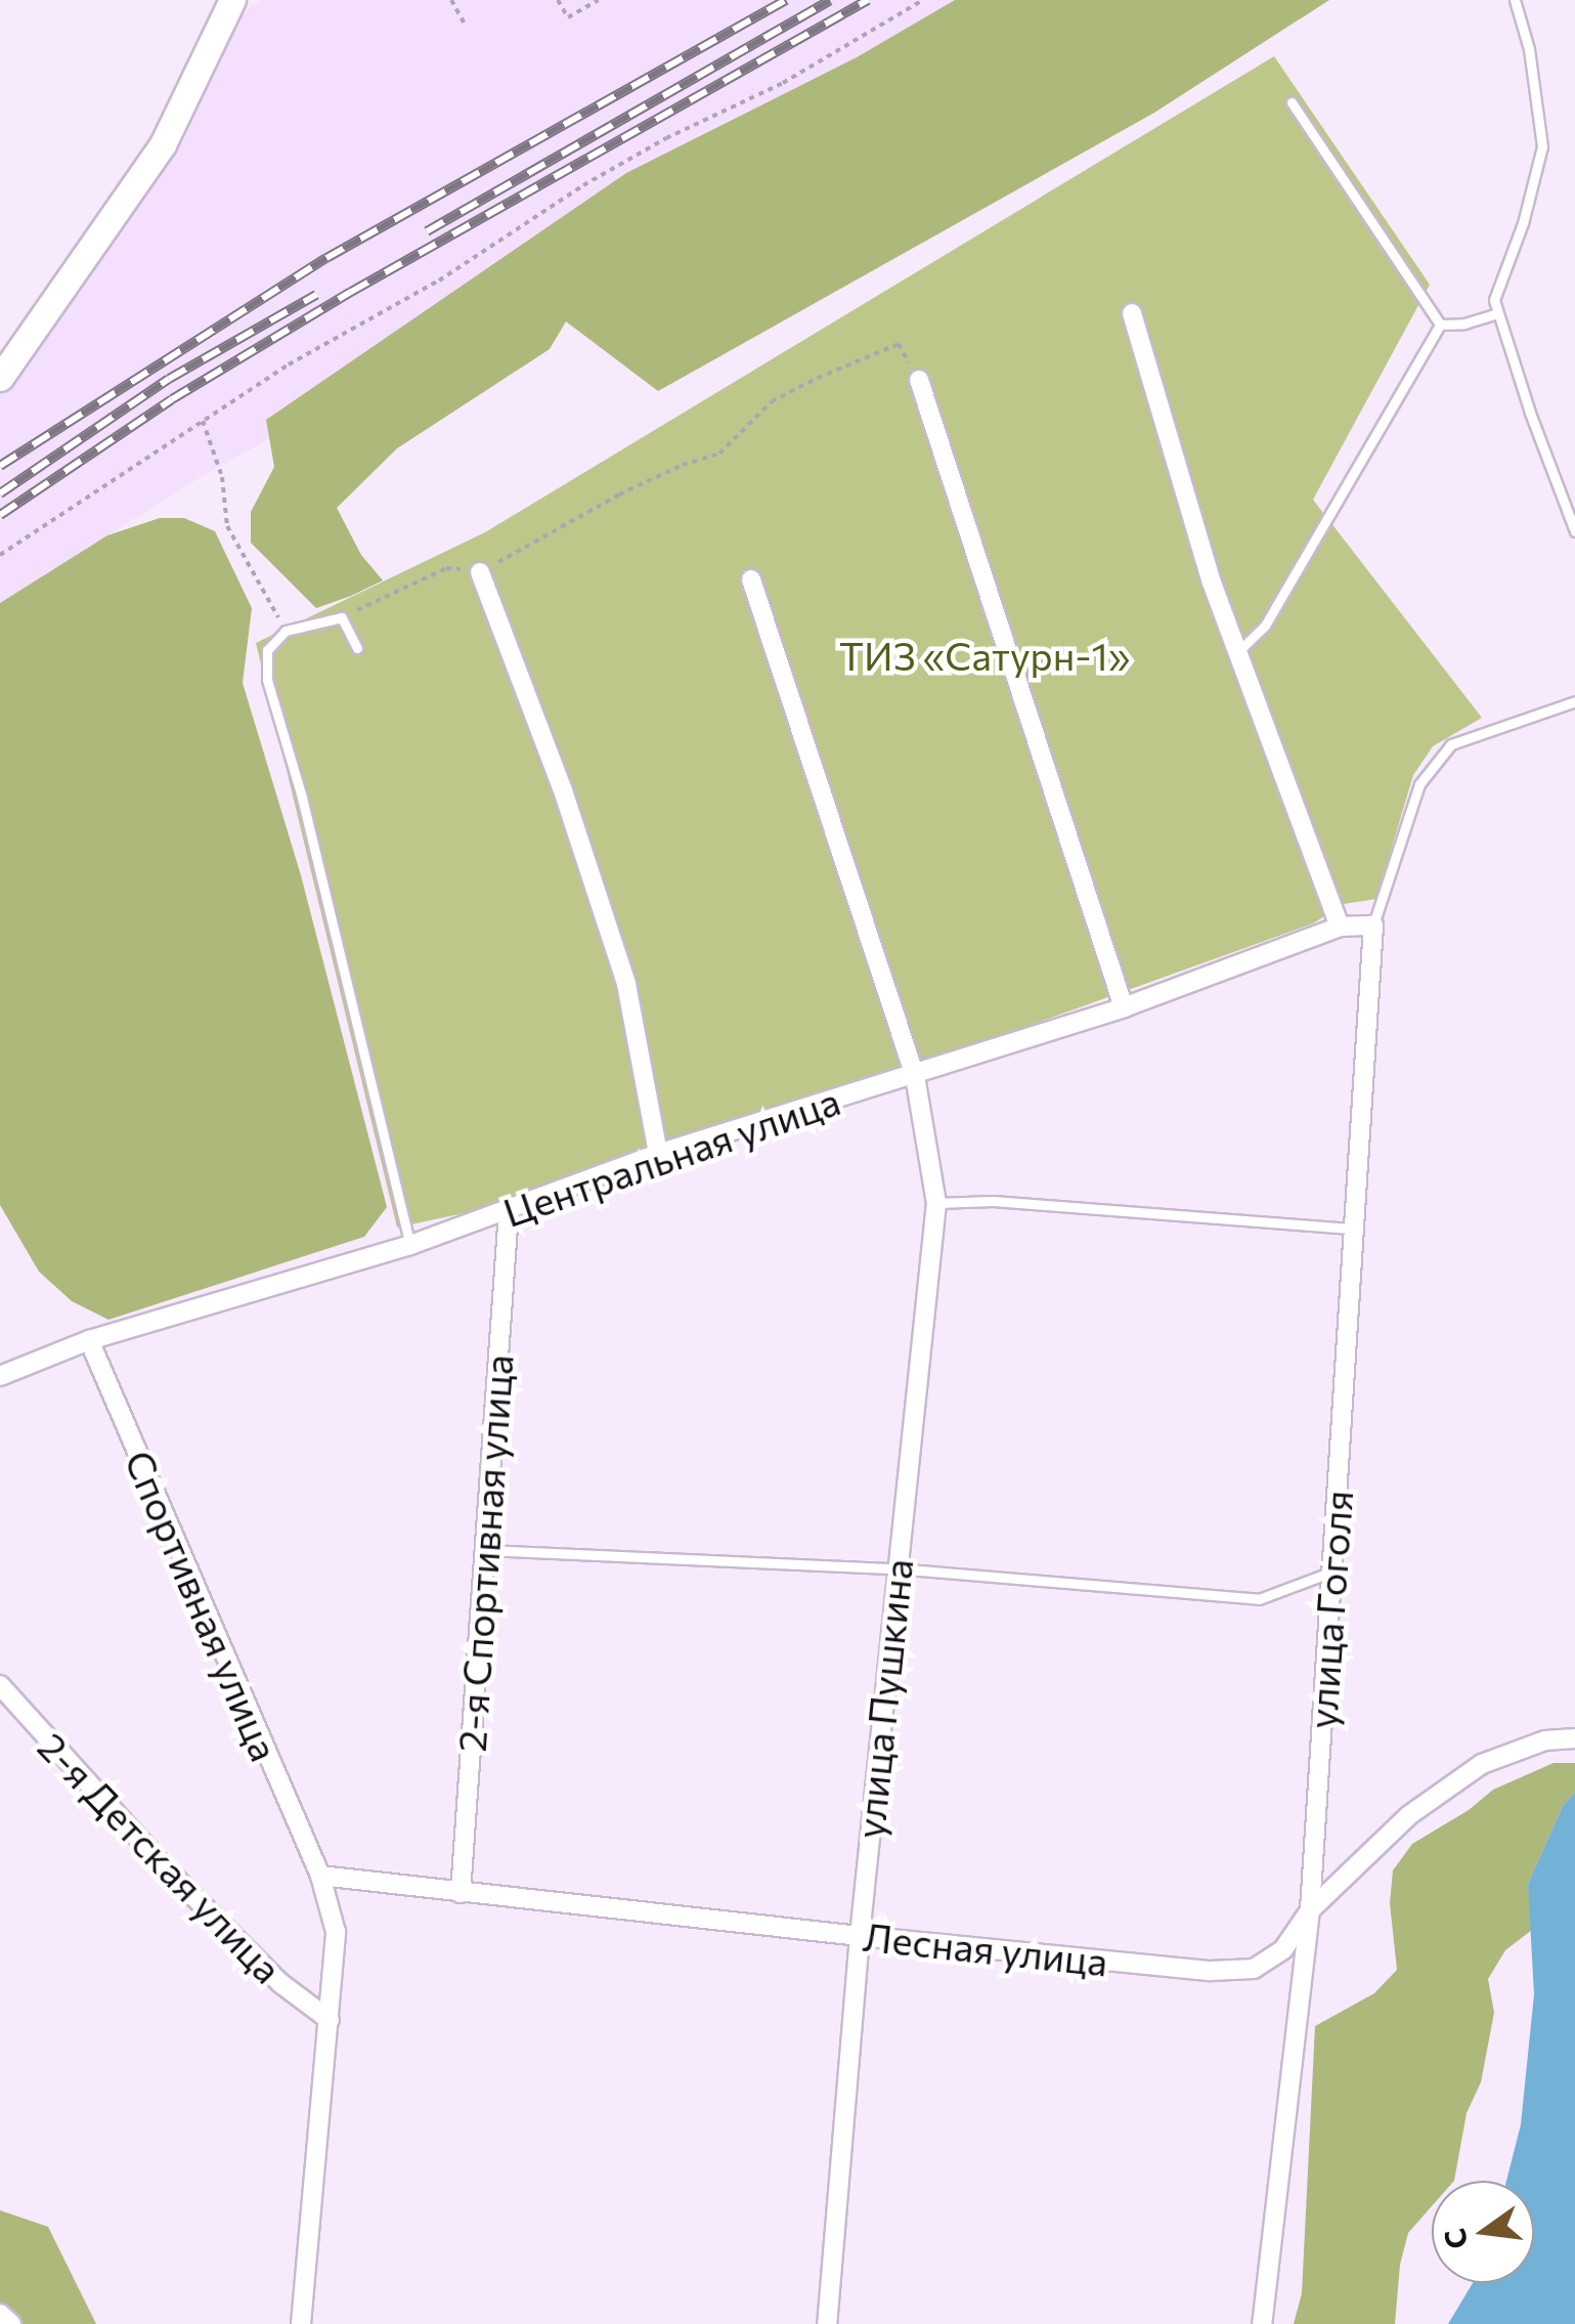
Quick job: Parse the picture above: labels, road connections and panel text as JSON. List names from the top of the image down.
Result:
{
  "streets": {
    "street": [
      "Центральная улица",
      "2-я Спортивная улица",
      "Спортивная улица",
      "улица Гоголя",
      "улица Пушкина",
      "2-я Детская улица",
      "Лесная улица"
    ]
  },
  "crossings": [
    ["Центральная улица", "2-я Спортивная улица"],
    ["Центральная улица", "Спортивная улица"],
    ["Центральная улица", "улица Пушкина"],
    ["2-я Спортивная улица", "Лесная улица"],
    ["Спортивная улица", "2-я Детская улица"],
    ["Спортивная улица", "Лесная улица"],
    ["улица Гоголя", "Лесная улица"],
    ["улица Пушкина", "Лесная улица"]
  ],
  "parks": ["ТИЗ «Сатурн-1»"],
  "north": "left"
}
